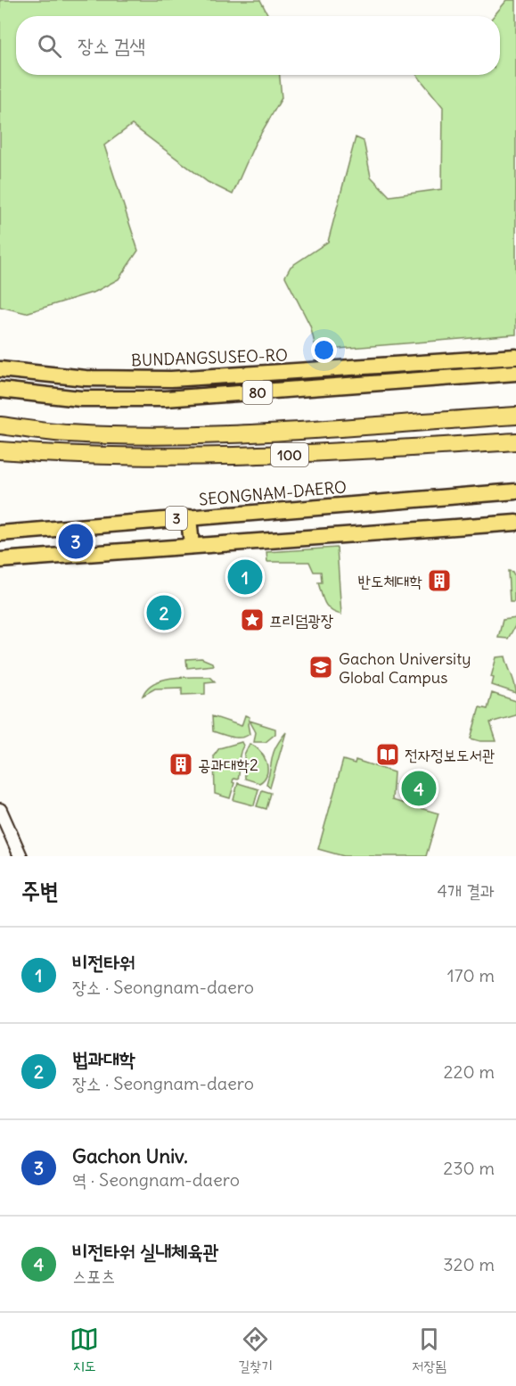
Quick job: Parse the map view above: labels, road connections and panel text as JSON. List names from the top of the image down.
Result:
{
  "streets": {
    "highway": ["100"],
    "main road": [
      "BUNDANGSUSEO-RO",
      "80",
      "SEONGNAM-DAERO",
      "3"
    ]
  },
  "places": {
    "building": ["반도체대학", "공과대학2"],
    "place": ["프리덤광장"],
    "school or university": ["Gachon University Global Campus"],
    "library": ["전자정보도서관"]
  },
  "page": {
    "search": "장소 검색",
    "pins": [
      "3",
      "1",
      "2",
      "4"
    ],
    "heading": ["주변", "4개 결과"],
    "list": [
      {
        "mark": "1",
        "name": "비전타워",
        "note": "장소 · Seongnam-daero",
        "value": "170 m"
      },
      {
        "mark": "2",
        "name": "법과대학",
        "note": "장소 · Seongnam-daero",
        "value": "220 m"
      },
      {
        "mark": "3",
        "name": "Gachon Univ.",
        "note": "역 · Seongnam-daero",
        "value": "230 m"
      },
      {
        "mark": "4",
        "name": "비전타워 실내체육관",
        "note": "스포츠",
        "value": "320 m"
      }
    ],
    "nav": ["지도", "길찾기", "저장됨"]
  }
}
